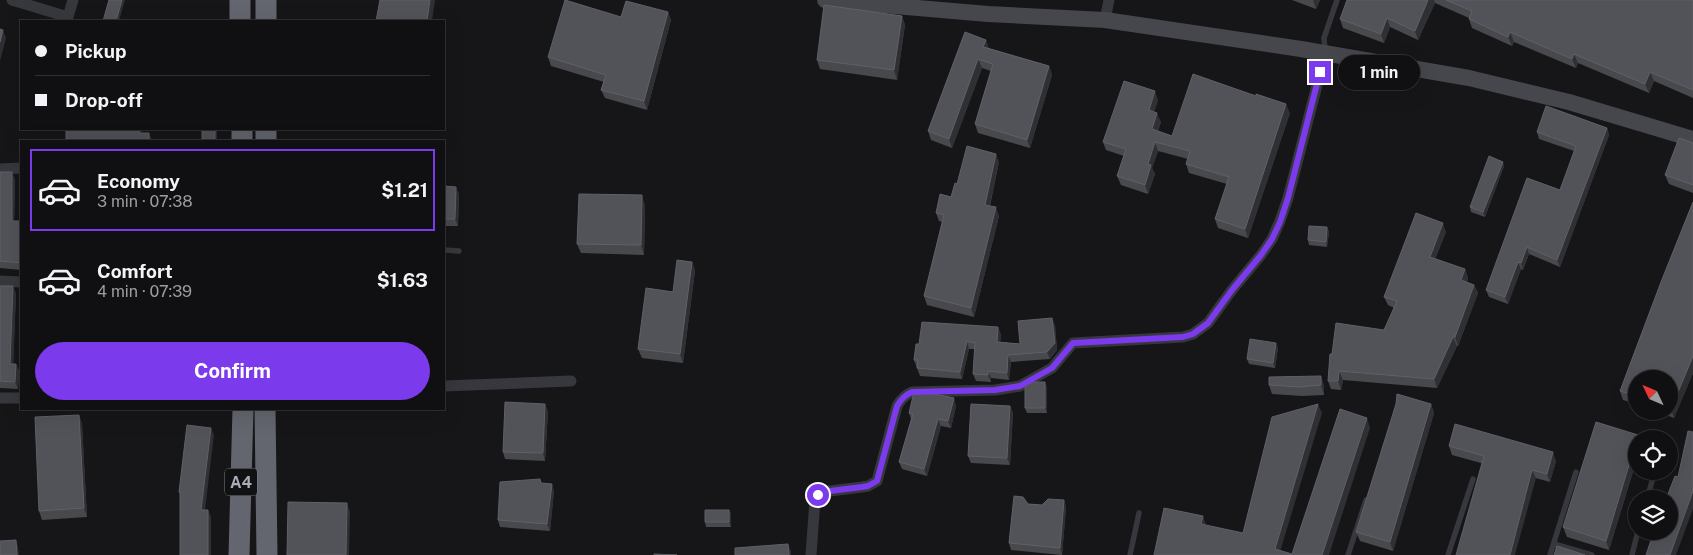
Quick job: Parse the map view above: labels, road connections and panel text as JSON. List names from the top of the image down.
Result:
{
  "streets": {
    "highway": ["A4"]
  },
  "north": "top left",
  "page": {
    "banner": ["Pickup", "Drop-off"],
    "bubble": "1 min",
    "list": [
      {
        "name": "Economy",
        "note": "3 min · 07:38",
        "value": "$1.21"
      },
      {
        "name": "Comfort",
        "note": "4 min · 07:39",
        "value": "$1.63"
      }
    ],
    "buttons": "Confirm"
  }
}
